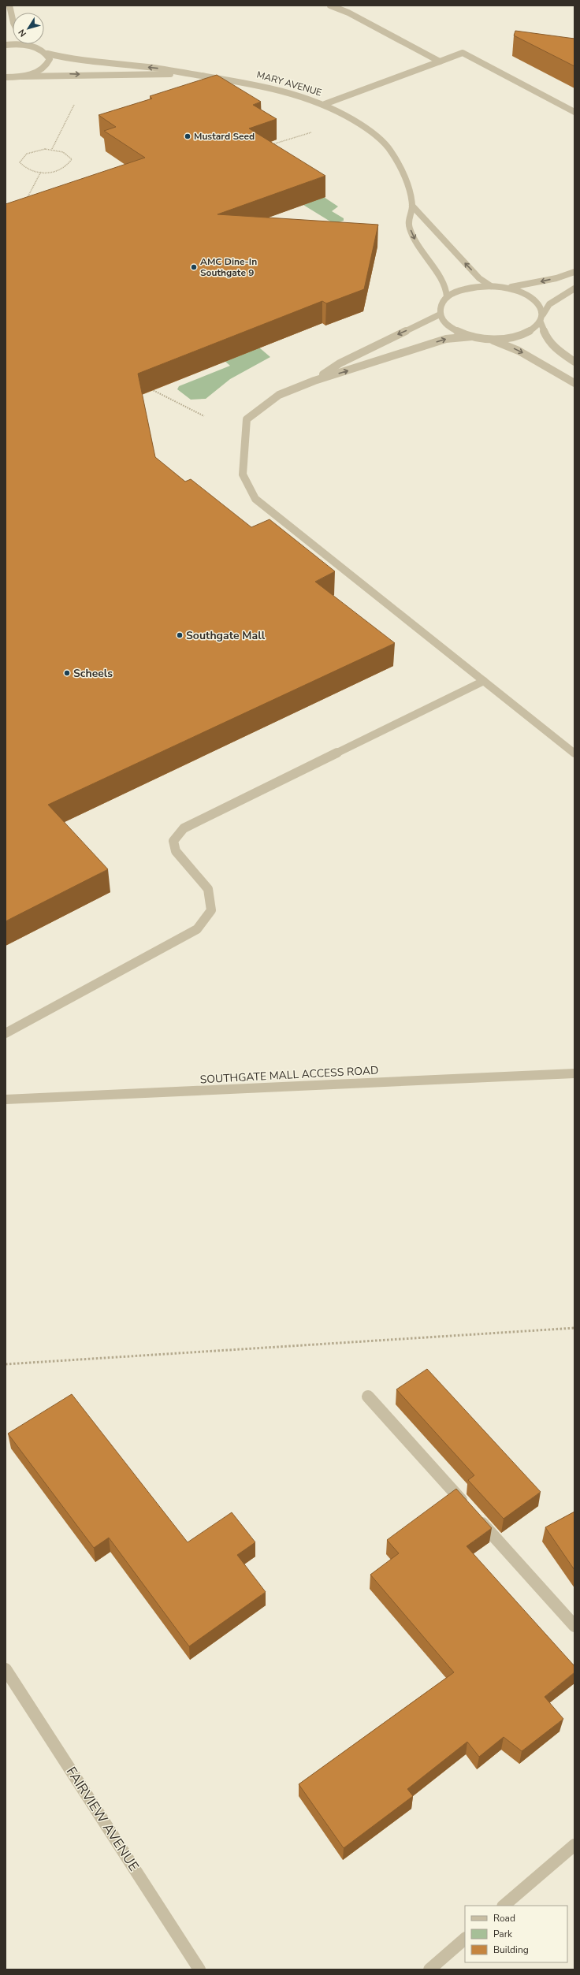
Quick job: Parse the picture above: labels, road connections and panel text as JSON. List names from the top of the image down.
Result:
{
  "streets": {
    "street": ["MARY AVENUE", "SOUTHGATE MALL ACCESS ROAD", "FAIRVIEW AVENUE"]
  },
  "places": [
    "Mustard Seed",
    "AMC Dine-In Southgate 9",
    "Southgate Mall",
    "Scheels"
  ],
  "legend": ["Road", "Park", "Building"],
  "north": "bottom left"
}
